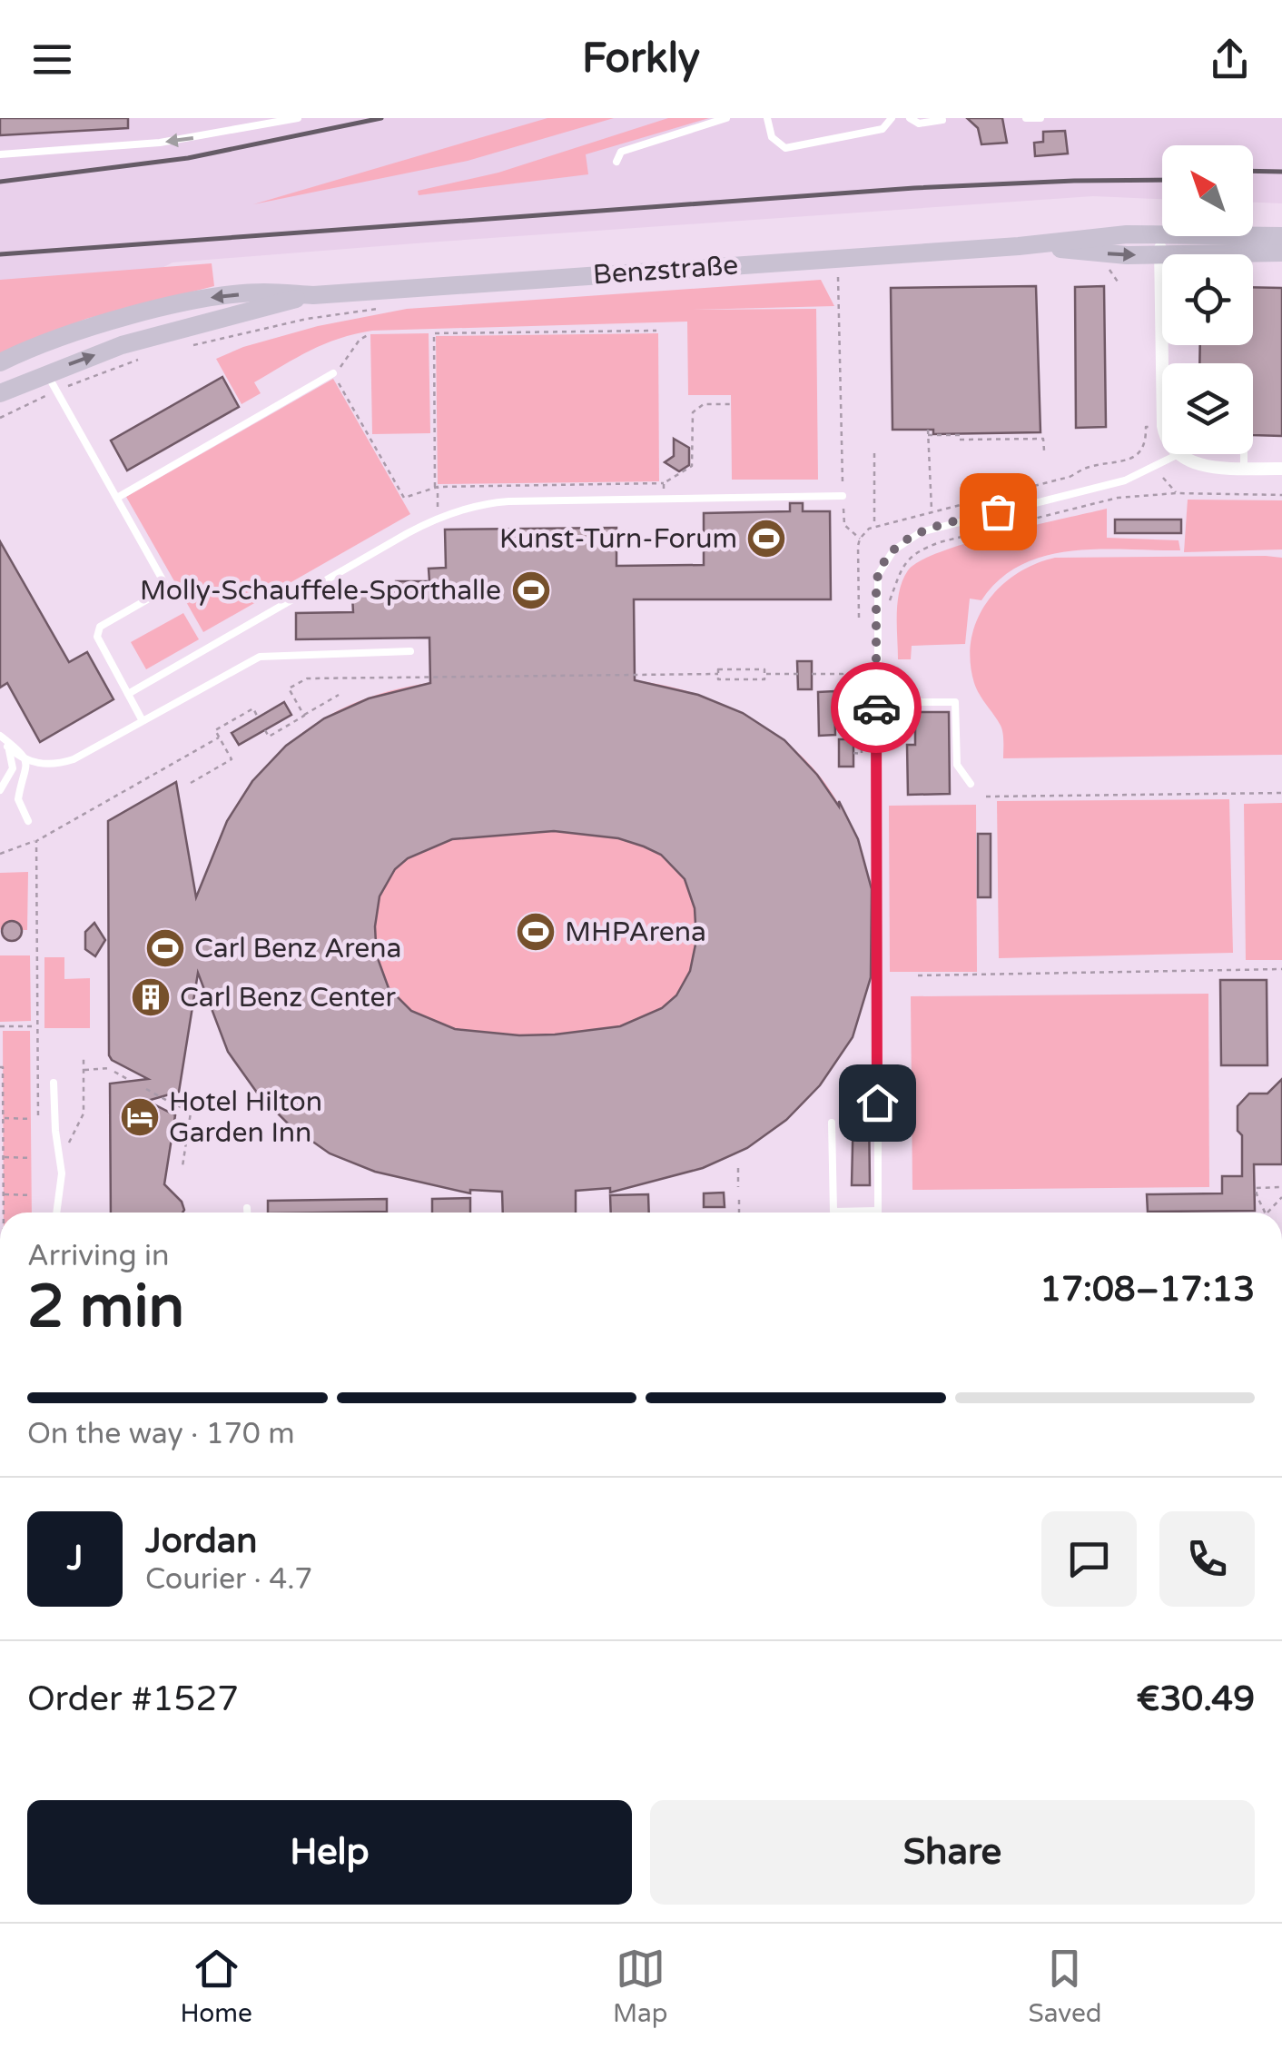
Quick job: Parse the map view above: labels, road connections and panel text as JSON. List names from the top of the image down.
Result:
{
  "streets": {
    "main road": ["Benzstraße"]
  },
  "places": {
    "sports": [
      "Kunst-Turn-Forum",
      "Molly-Schauffele-Sporthalle",
      "MHPArena",
      "Carl Benz Arena"
    ],
    "building": ["Carl Benz Center"],
    "hotel": ["Hotel Hilton Garden Inn"]
  },
  "north": "top left",
  "page": {
    "header": "Forkly",
    "heading": ["2 min", "Arriving in", "17:08–17:13"],
    "panel": [
      "Jordan",
      "Courier · 4.7",
      "Order #1527",
      "€30.49"
    ],
    "bar": "On the way · 170 m",
    "round": "J",
    "buttons": ["Help", "Share"],
    "tabs": ["Home", "Map", "Saved"]
  }
}
